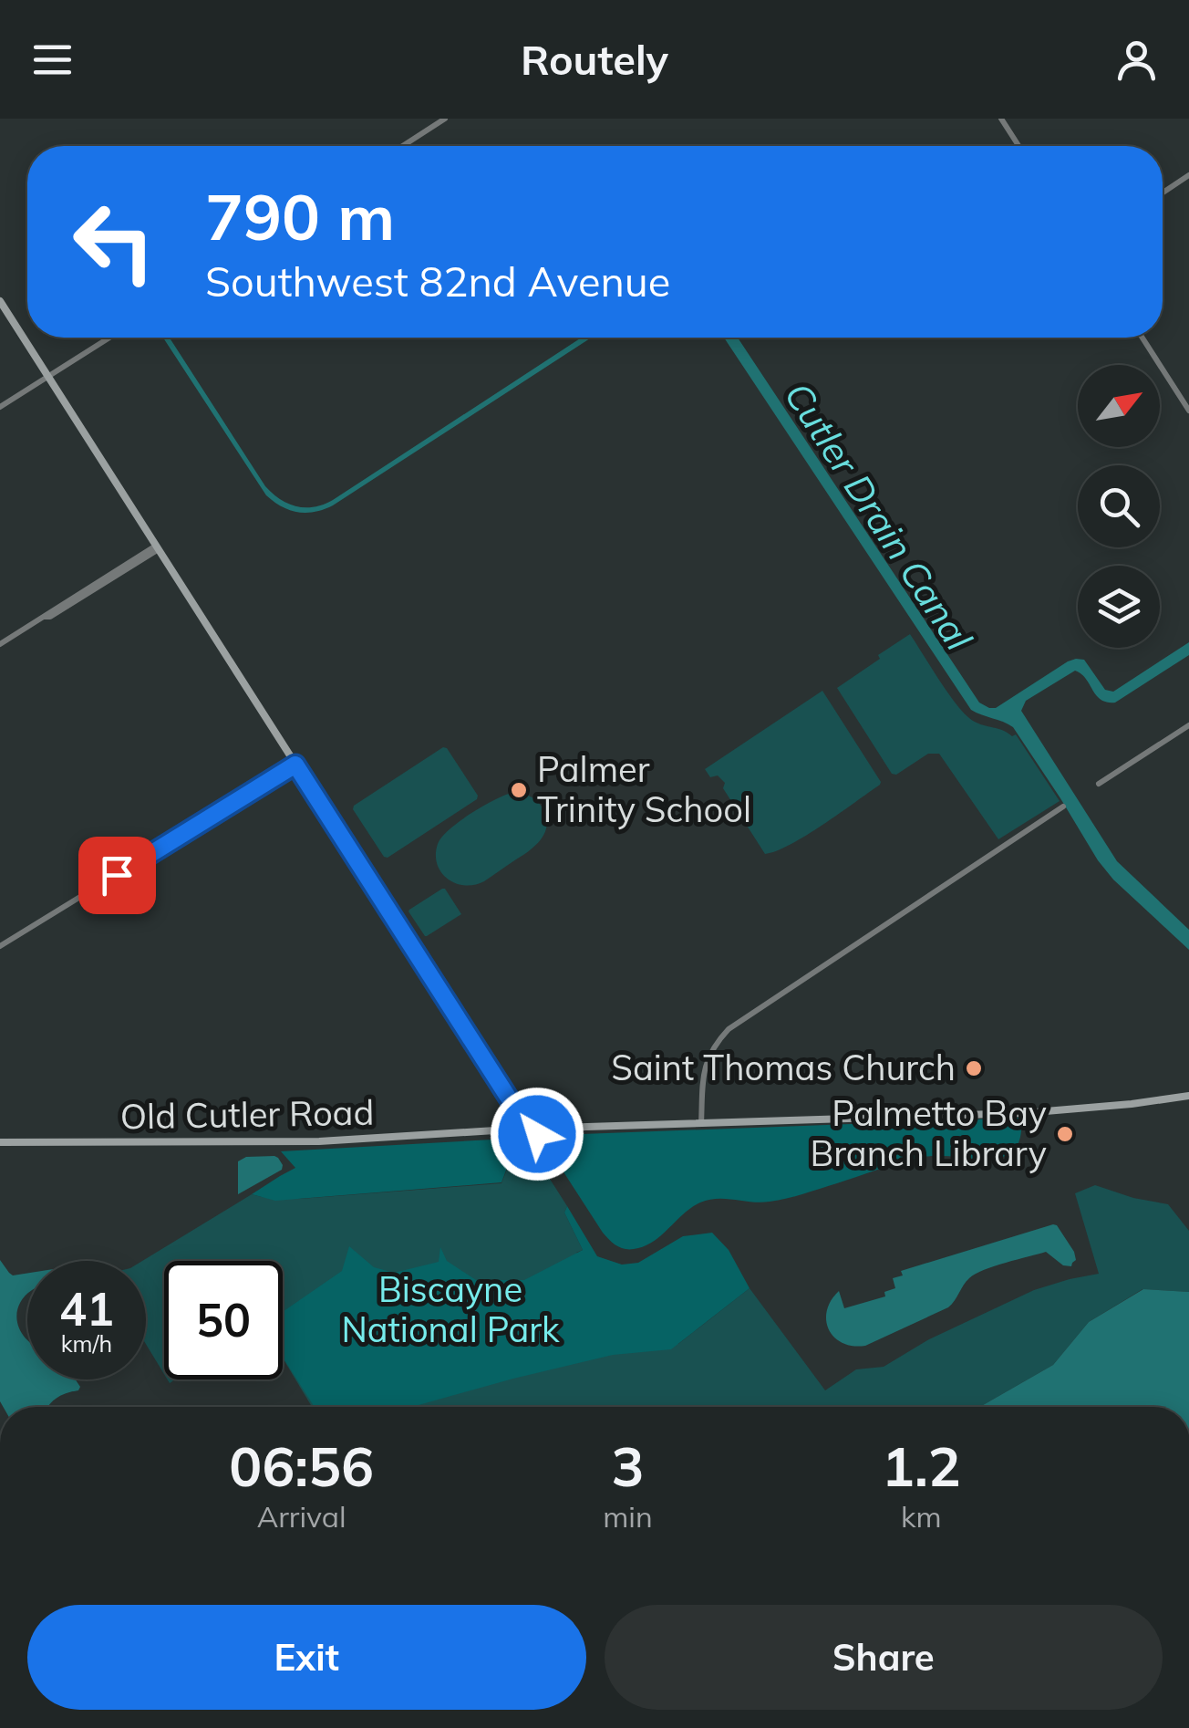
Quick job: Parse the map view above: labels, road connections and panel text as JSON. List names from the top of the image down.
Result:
{
  "streets": {
    "main road": ["Old Cutler Road"]
  },
  "water": ["Cutler Drain Canal"],
  "parks": ["Biscayne National Park"],
  "places": ["Palmer Trinity School", "Saint Thomas Church", "Palmetto Bay Branch Library"],
  "north": "top right",
  "page": {
    "header": "Routely",
    "turn": ["790 m", "Southwest 82nd Avenue"],
    "speed": "41 km/h",
    "limit": "50",
    "eta": [
      "06:56",
      "Arrival",
      "3",
      "min",
      "1.2",
      "km"
    ],
    "buttons": ["Exit", "Share"]
  }
}
